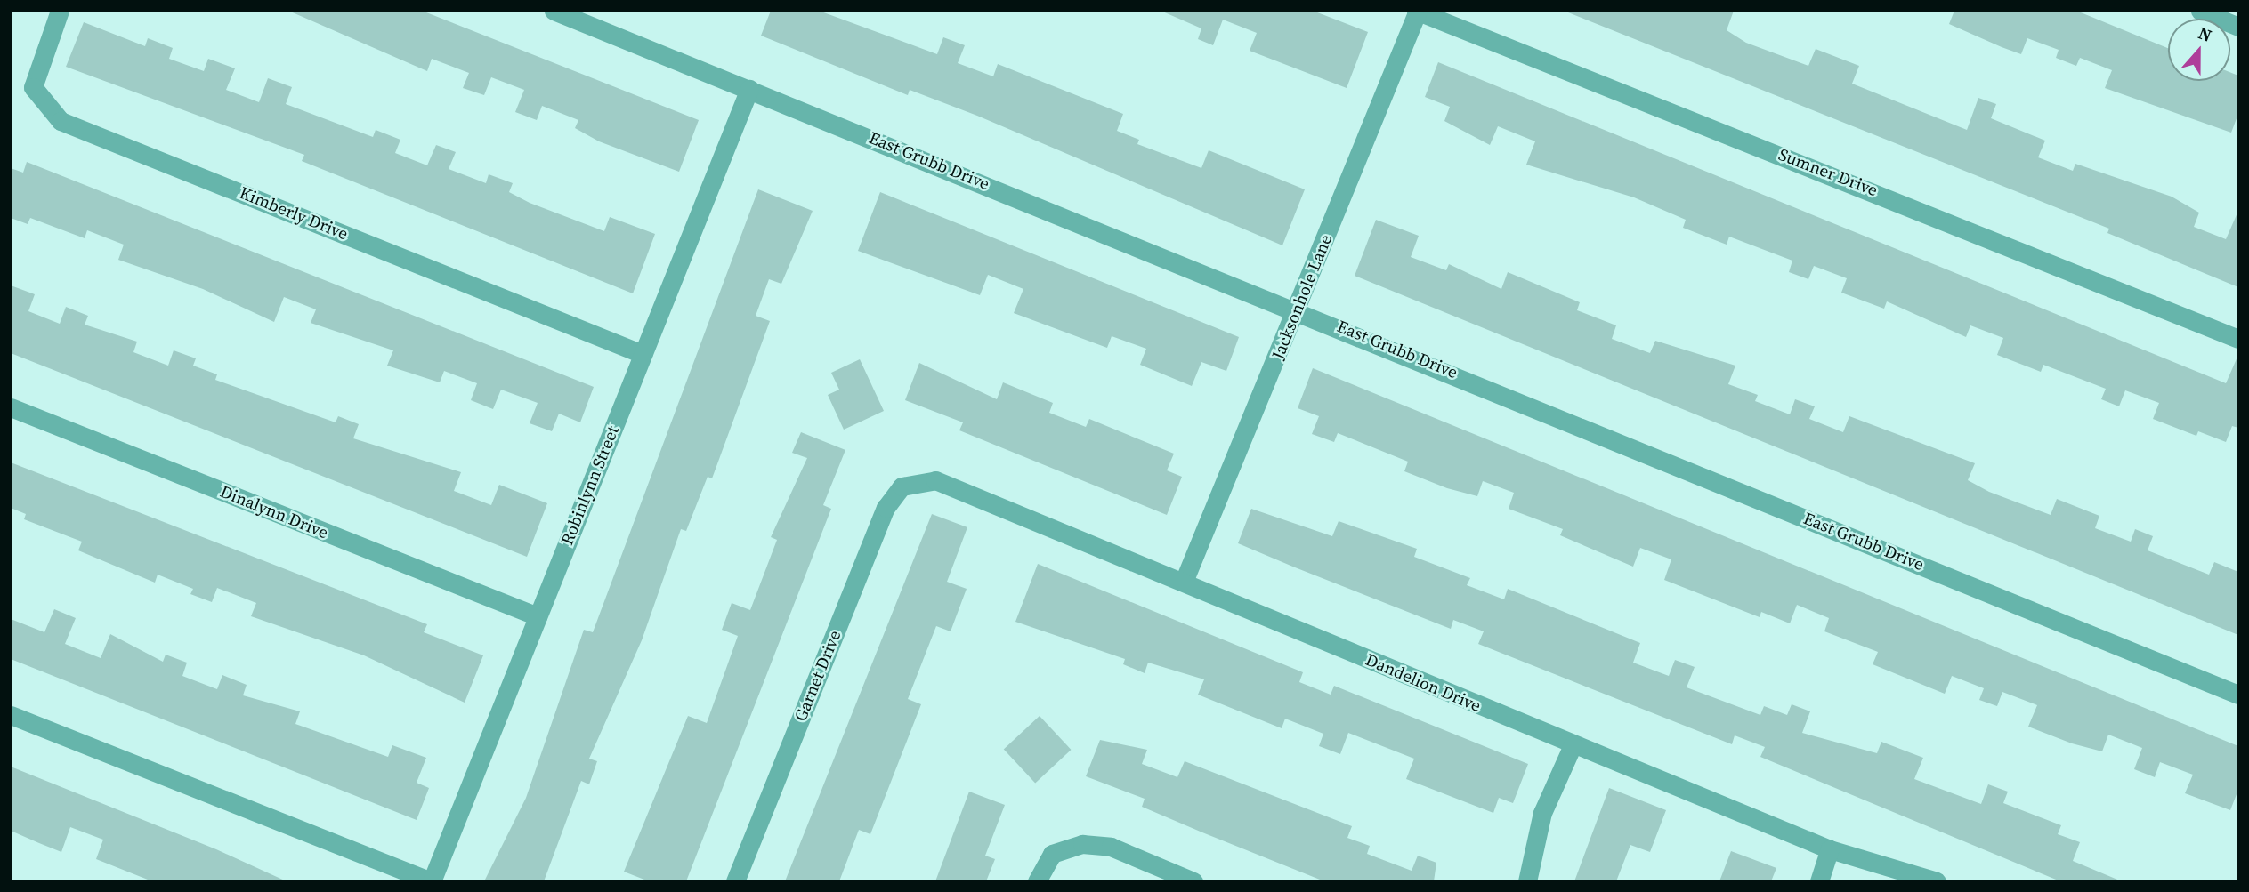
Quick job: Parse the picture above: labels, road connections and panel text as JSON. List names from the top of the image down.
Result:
{
  "streets": {
    "street": [
      "East Grubb Drive",
      "Sumner Drive",
      "Kimberly Drive",
      "Jacksonhole Lane",
      "Robinlynn Street",
      "Dinalynn Drive",
      "Garnet Drive",
      "Dandelion Drive"
    ]
  },
  "crossings": [
    ["East Grubb Drive", "Jacksonhole Lane"],
    ["East Grubb Drive", "Robinlynn Street"],
    ["Sumner Drive", "Jacksonhole Lane"],
    ["Kimberly Drive", "Robinlynn Street"],
    ["Jacksonhole Lane", "Dandelion Drive"],
    ["Robinlynn Street", "Dinalynn Drive"],
    ["Garnet Drive", "Dandelion Drive"]
  ],
  "north": "top"
}
